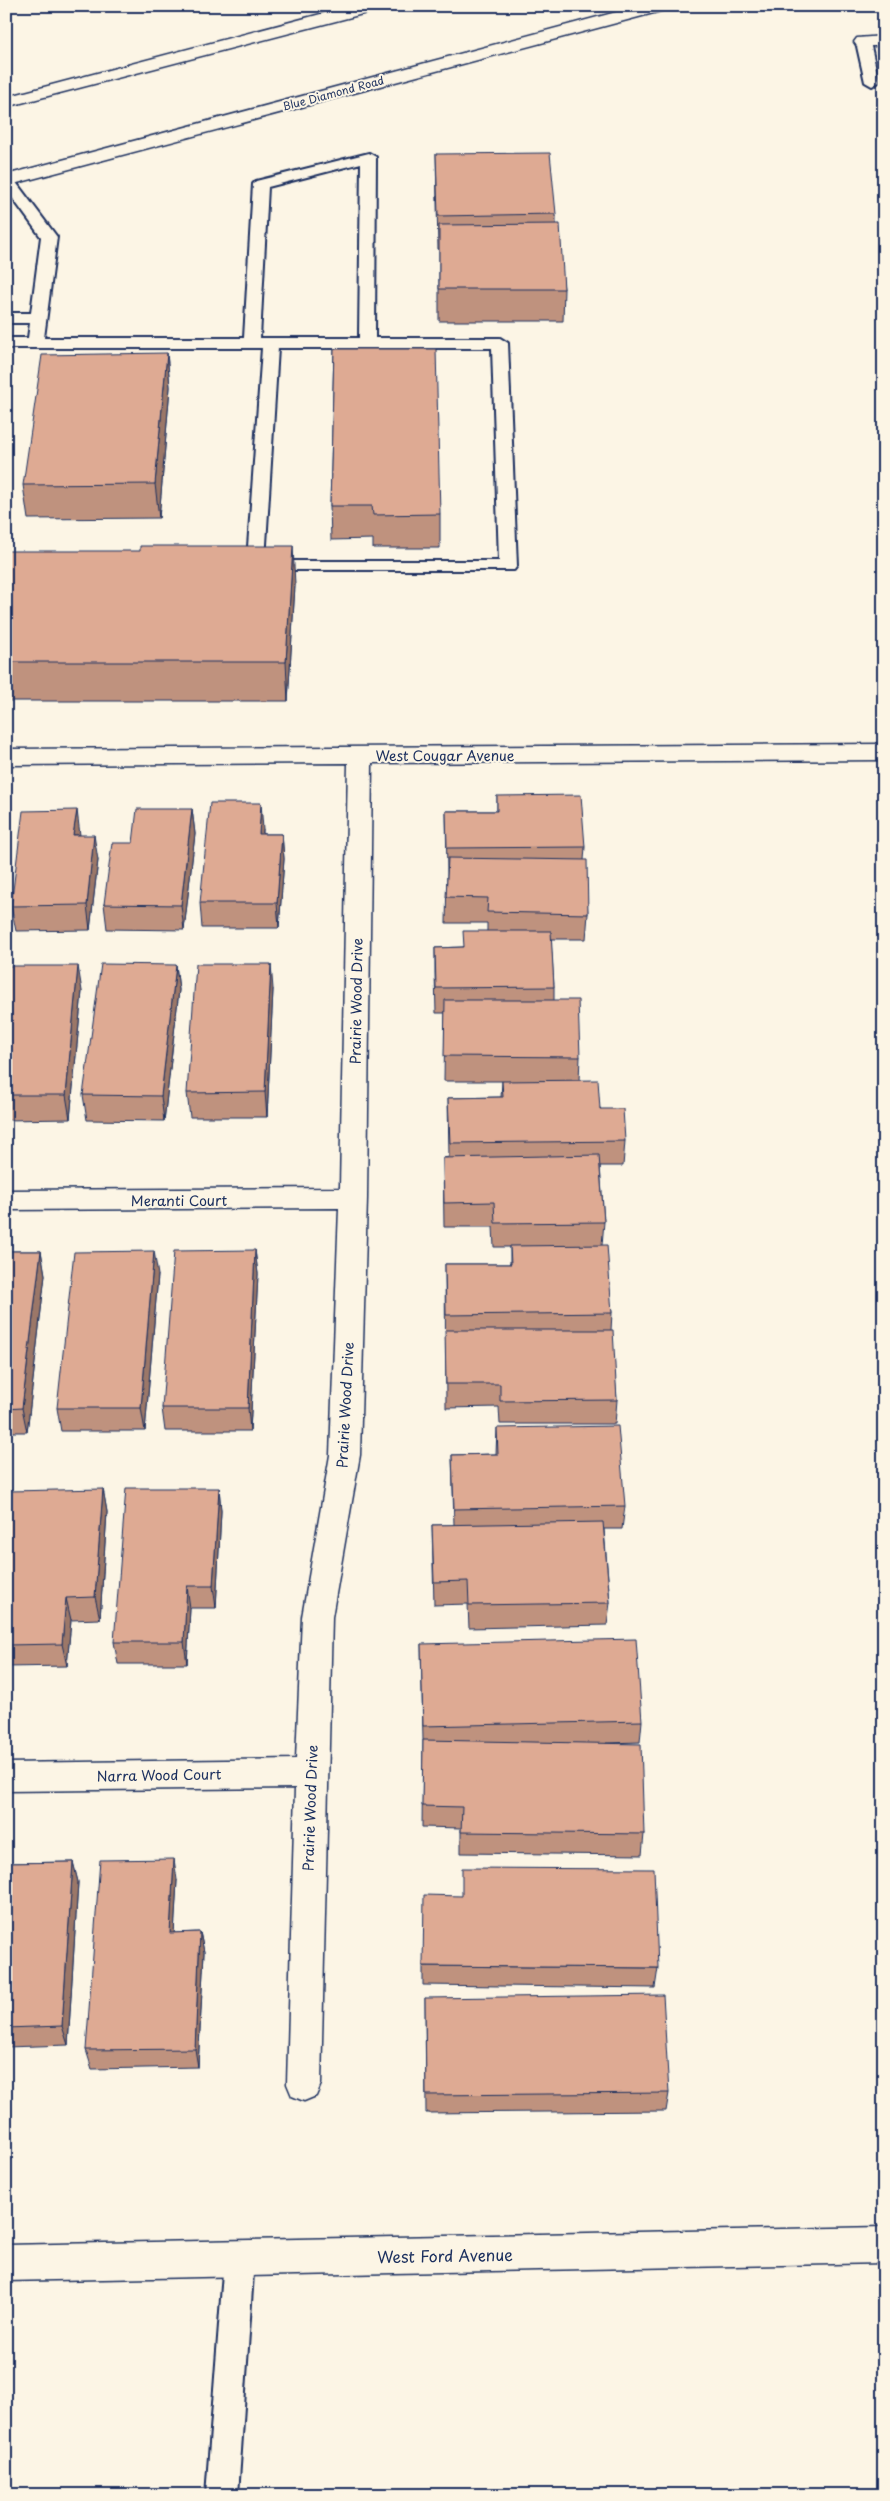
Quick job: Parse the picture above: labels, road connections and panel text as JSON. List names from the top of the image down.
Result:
{
  "streets": {
    "main road": [
      "Blue Diamond Road",
      "West Cougar Avenue",
      "Prairie Wood Drive",
      "Meranti Court",
      "Narra Wood Court",
      "West Ford Avenue"
    ]
  },
  "crossings": [
    ["West Cougar Avenue", "Prairie Wood Drive"],
    ["Prairie Wood Drive", "Meranti Court"],
    ["Prairie Wood Drive", "Narra Wood Court"]
  ]
}
